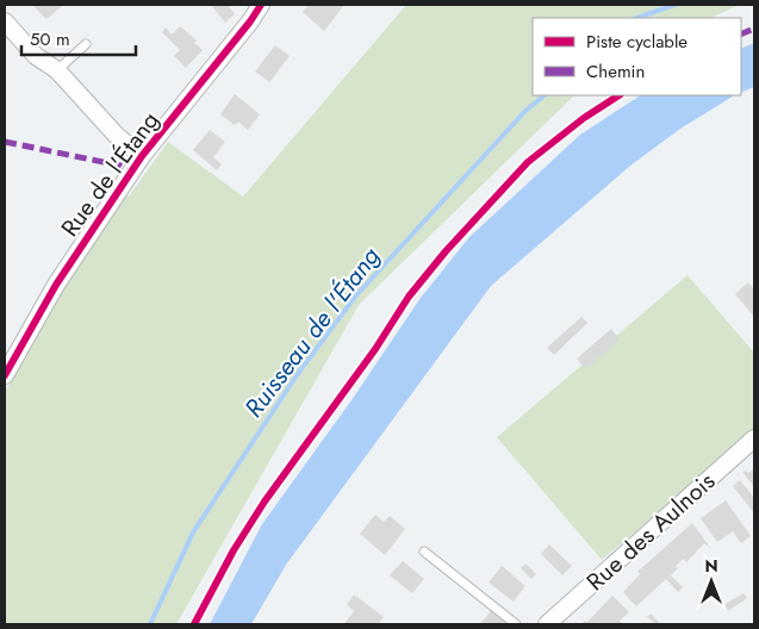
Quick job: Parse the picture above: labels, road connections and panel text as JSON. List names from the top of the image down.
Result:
{
  "streets": {
    "street": ["Rue de l'Étang", "Rue des Aulnois"]
  },
  "water": ["Ruisseau de l'Étang"],
  "legend": ["Piste cyclable", "Chemin"],
  "scale_bar": "50 m",
  "north": "top"
}
